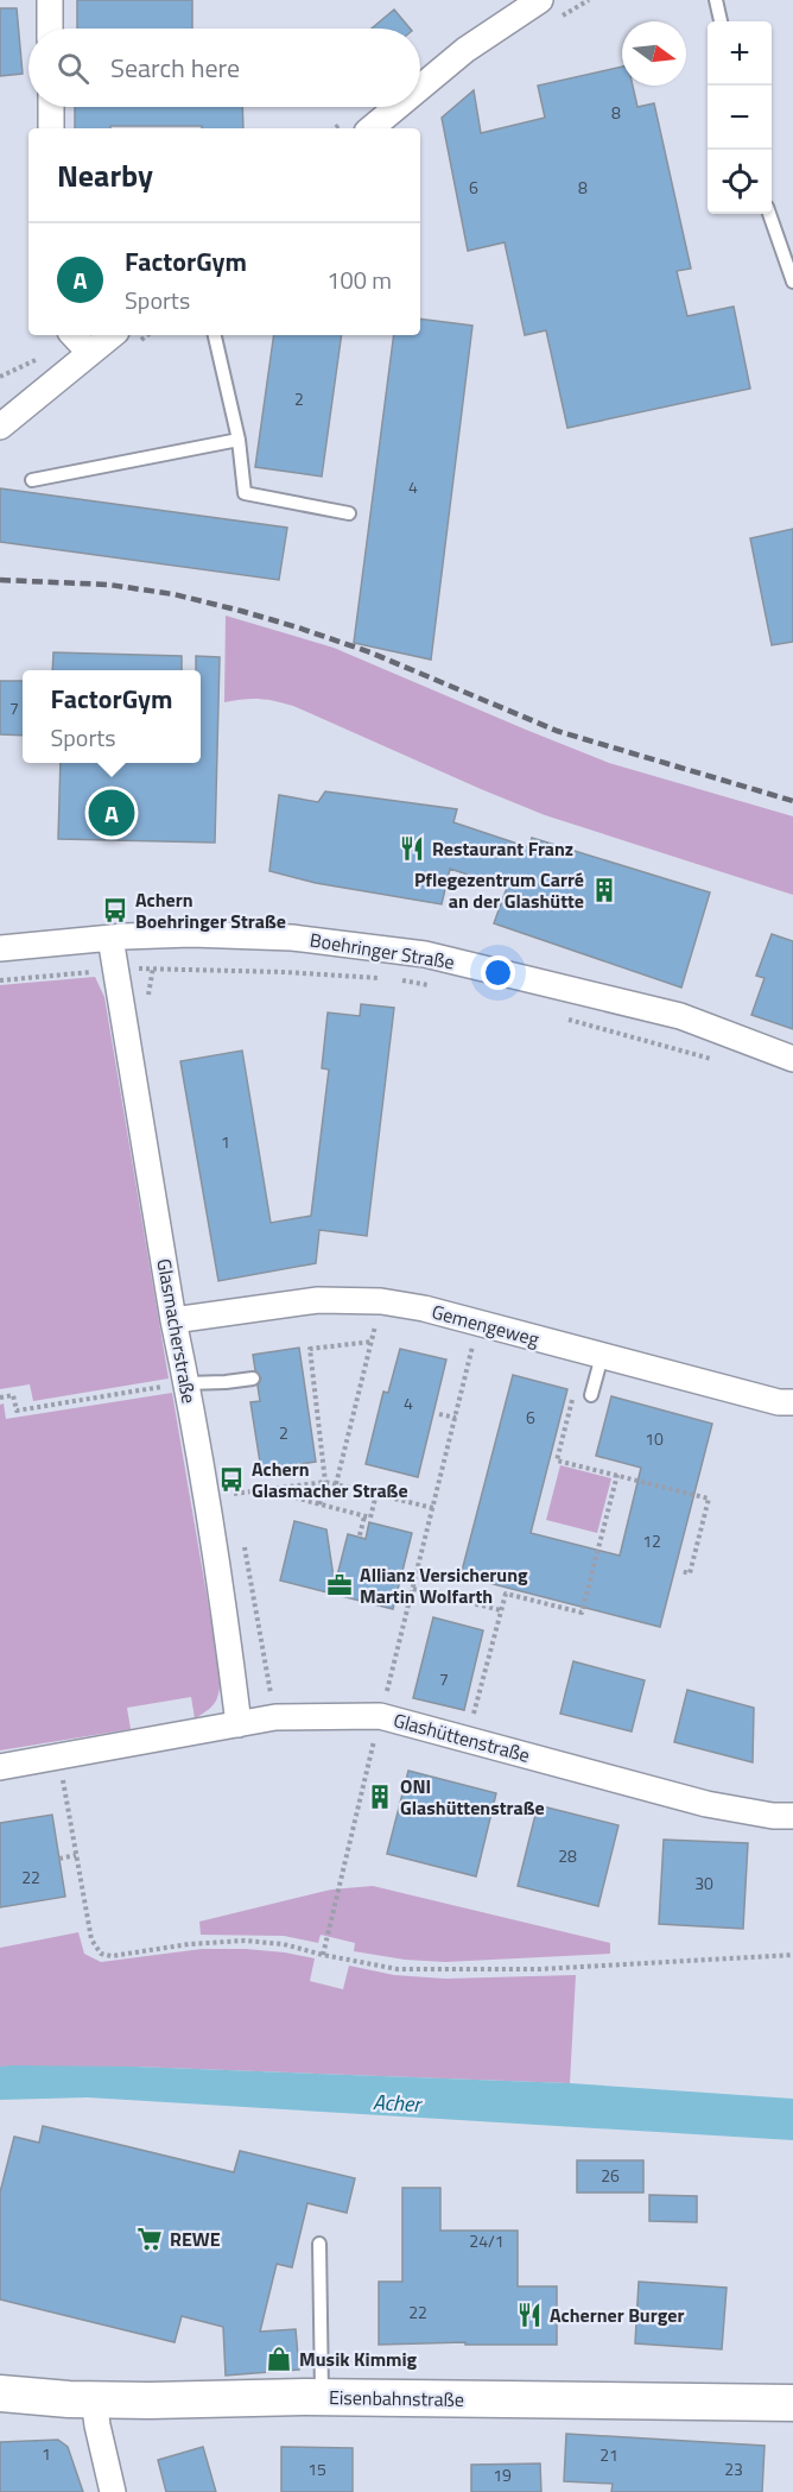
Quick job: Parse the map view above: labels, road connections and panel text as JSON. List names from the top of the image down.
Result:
{
  "streets": {
    "street": [
      "Boehringer Straße",
      "Gemengeweg",
      "Glasmacherstraße",
      "Glashüttenstraße",
      "Eisenbahnstraße"
    ]
  },
  "crossings": [
    ["Boehringer Straße", "Glasmacherstraße"],
    ["Gemengeweg", "Glasmacherstraße"],
    ["Glasmacherstraße", "Glashüttenstraße"]
  ],
  "water": ["Acher"],
  "places": {
    "restaurant": ["Restaurant Franz", "Acherner Burger"],
    "building": ["Pflegezentrum Carré an der Glashütte", "ONI Glashüttenstraße"],
    "bus stop": ["Achern Boehringer Straße", "Achern Glasmacher Straße"],
    "office": ["Allianz Versicherung Martin Wolfarth"],
    "supermarket": ["REWE"],
    "shop": ["Musik Kimmig"]
  },
  "house_numbers": [
    "8",
    "6",
    "8",
    "2",
    "4",
    "7",
    "1",
    "4",
    "6",
    "2",
    "10",
    "12",
    "7",
    "28",
    "22",
    "30",
    "26",
    "24/1",
    "22",
    "1",
    "21",
    "15",
    "23",
    "19"
  ],
  "north": "right",
  "page": {
    "map_buttons": ["+", "−"],
    "search": "Search here",
    "heading": "Nearby",
    "list": [
      {
        "mark": "A",
        "name": "FactorGym",
        "note": "Sports",
        "value": "100 m"
      }
    ],
    "popup": ["FactorGym", "Sports"],
    "pins": "A"
  }
}
